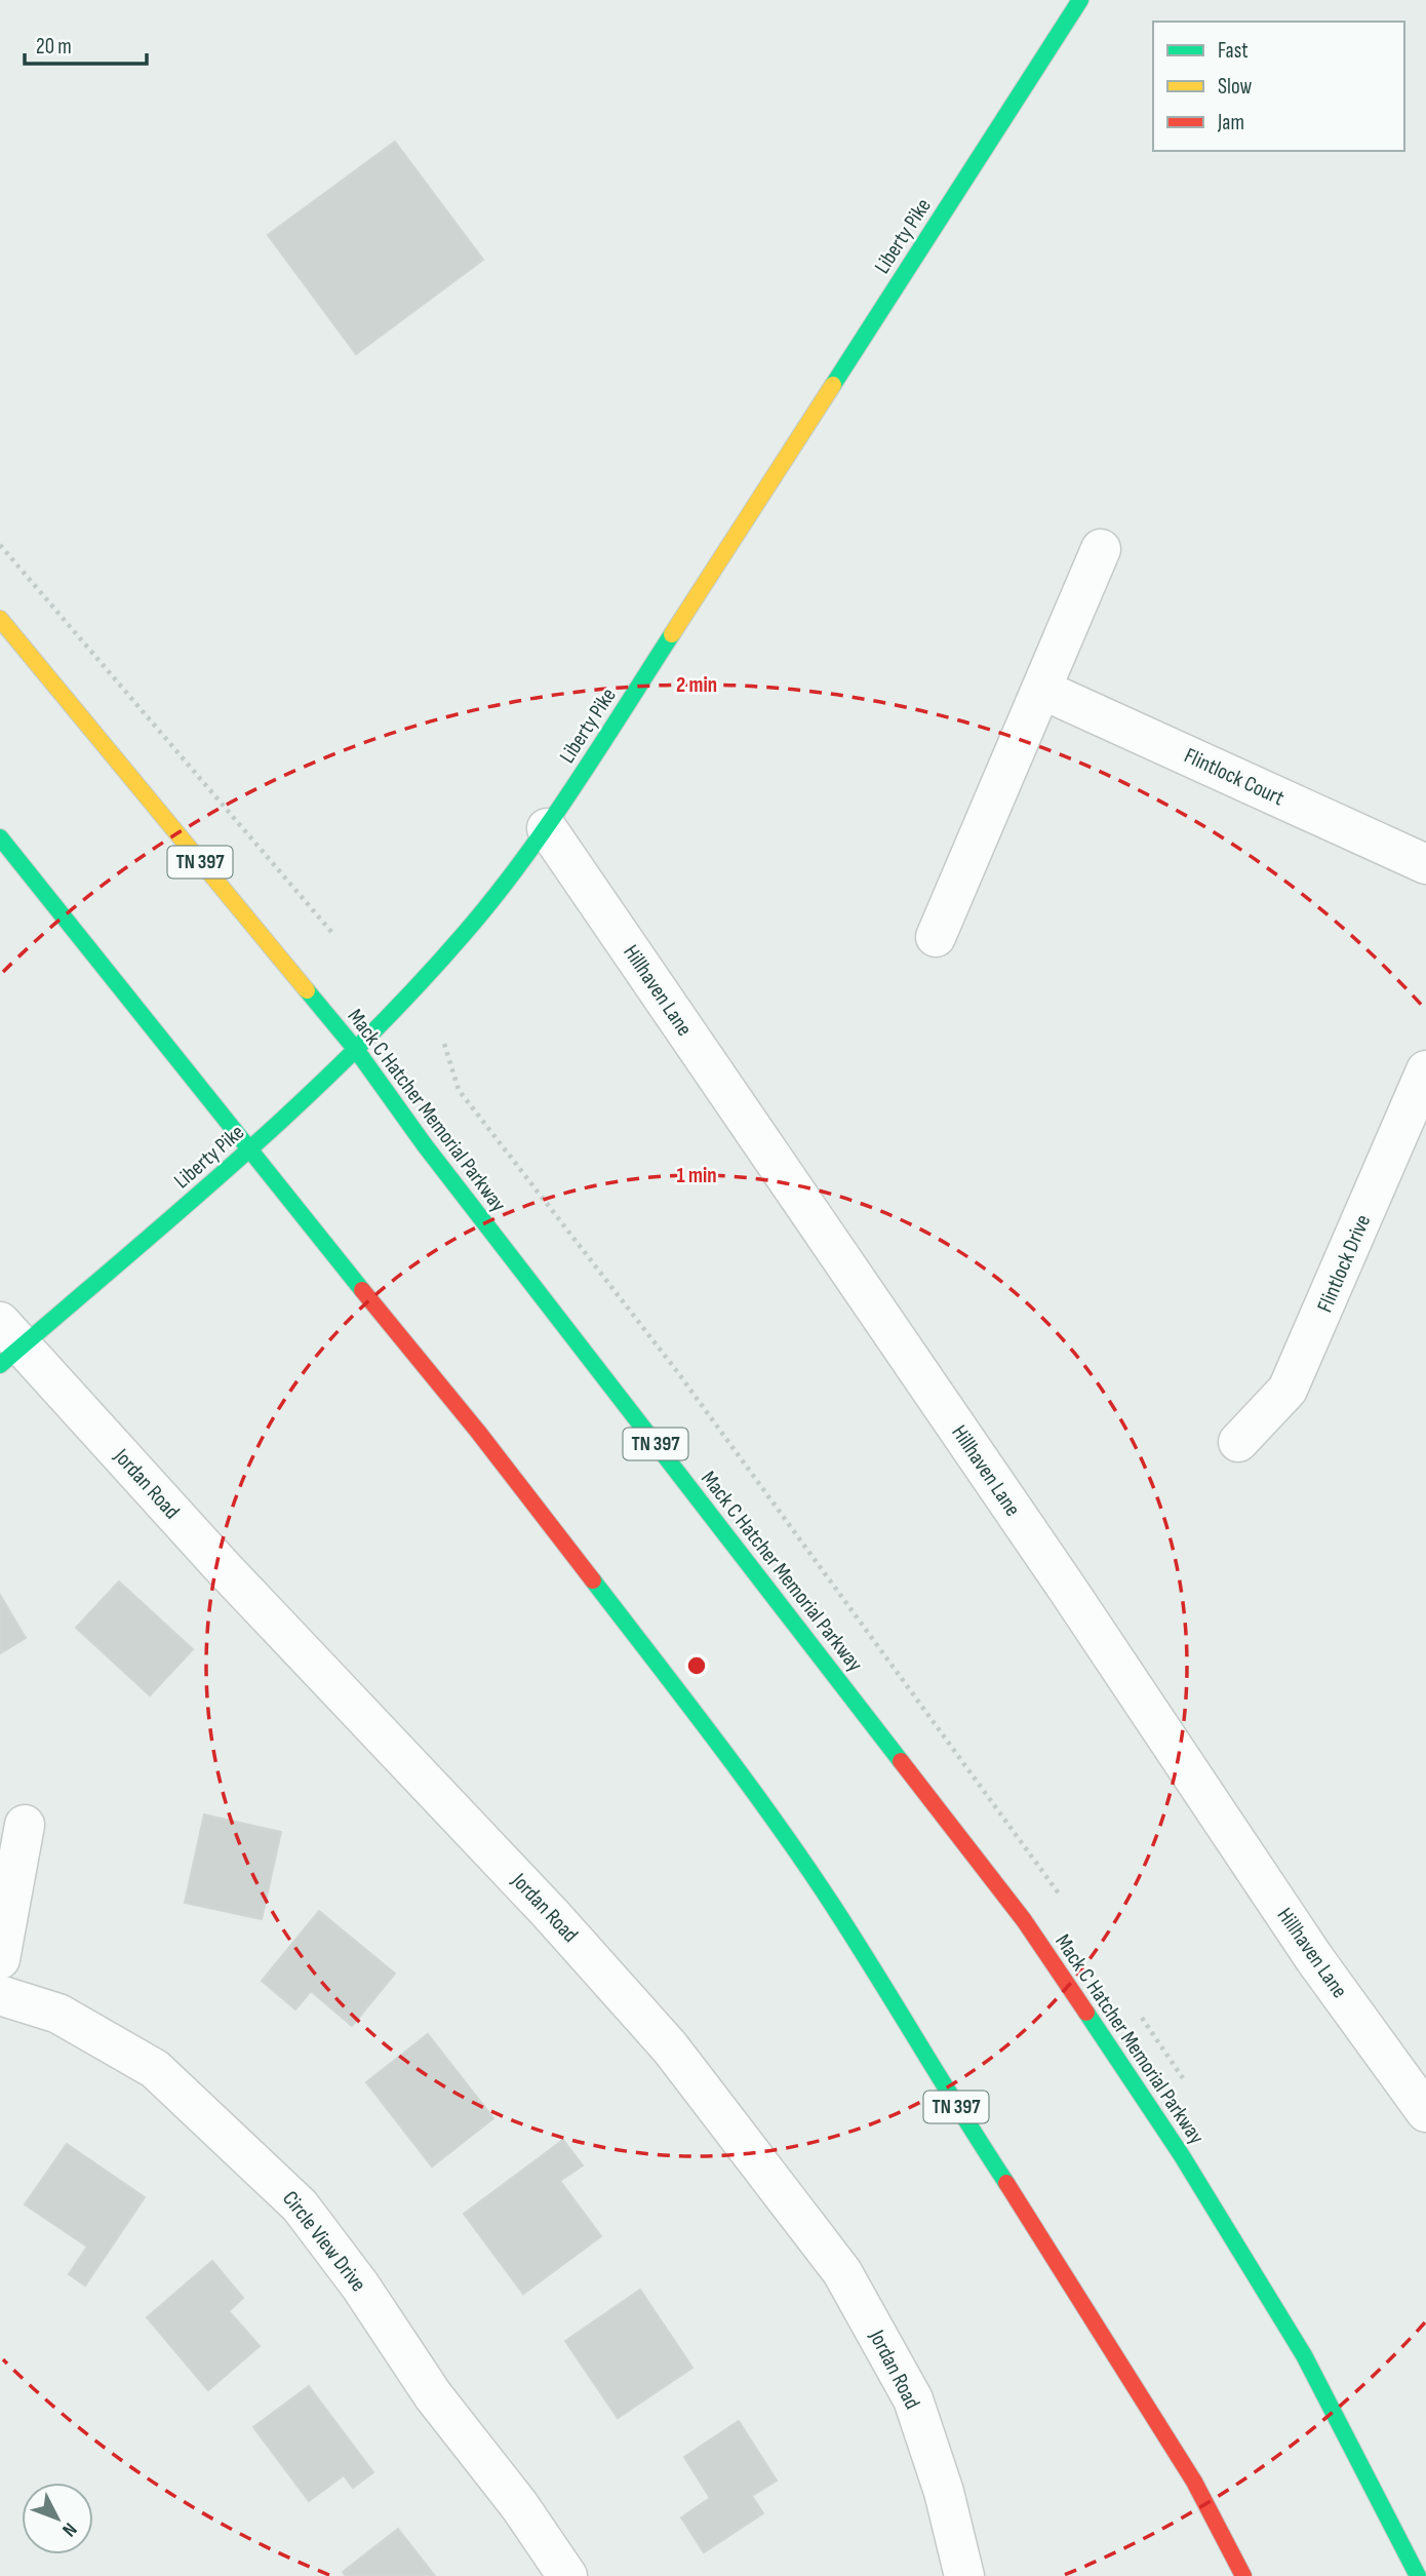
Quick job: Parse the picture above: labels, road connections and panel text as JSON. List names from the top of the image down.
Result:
{
  "streets": {
    "main road": ["Liberty Pike", "TN 397", "Mack C Hatcher Memorial Parkway"],
    "street": [
      "Flintlock Court",
      "Hillhaven Lane",
      "Flintlock Drive",
      "Jordan Road",
      "Circle View Drive"
    ]
  },
  "crossings": [
    ["Liberty Pike", "TN 397"],
    ["Liberty Pike", "Hillhaven Lane"],
    ["Liberty Pike", "Mack C Hatcher Memorial Parkway"],
    ["Liberty Pike", "Jordan Road"]
  ],
  "legend": ["Fast", "Slow", "Jam"],
  "scale_bar": "20 m",
  "north": "bottom right",
  "rings": ["2 min", "1 min"]
}
